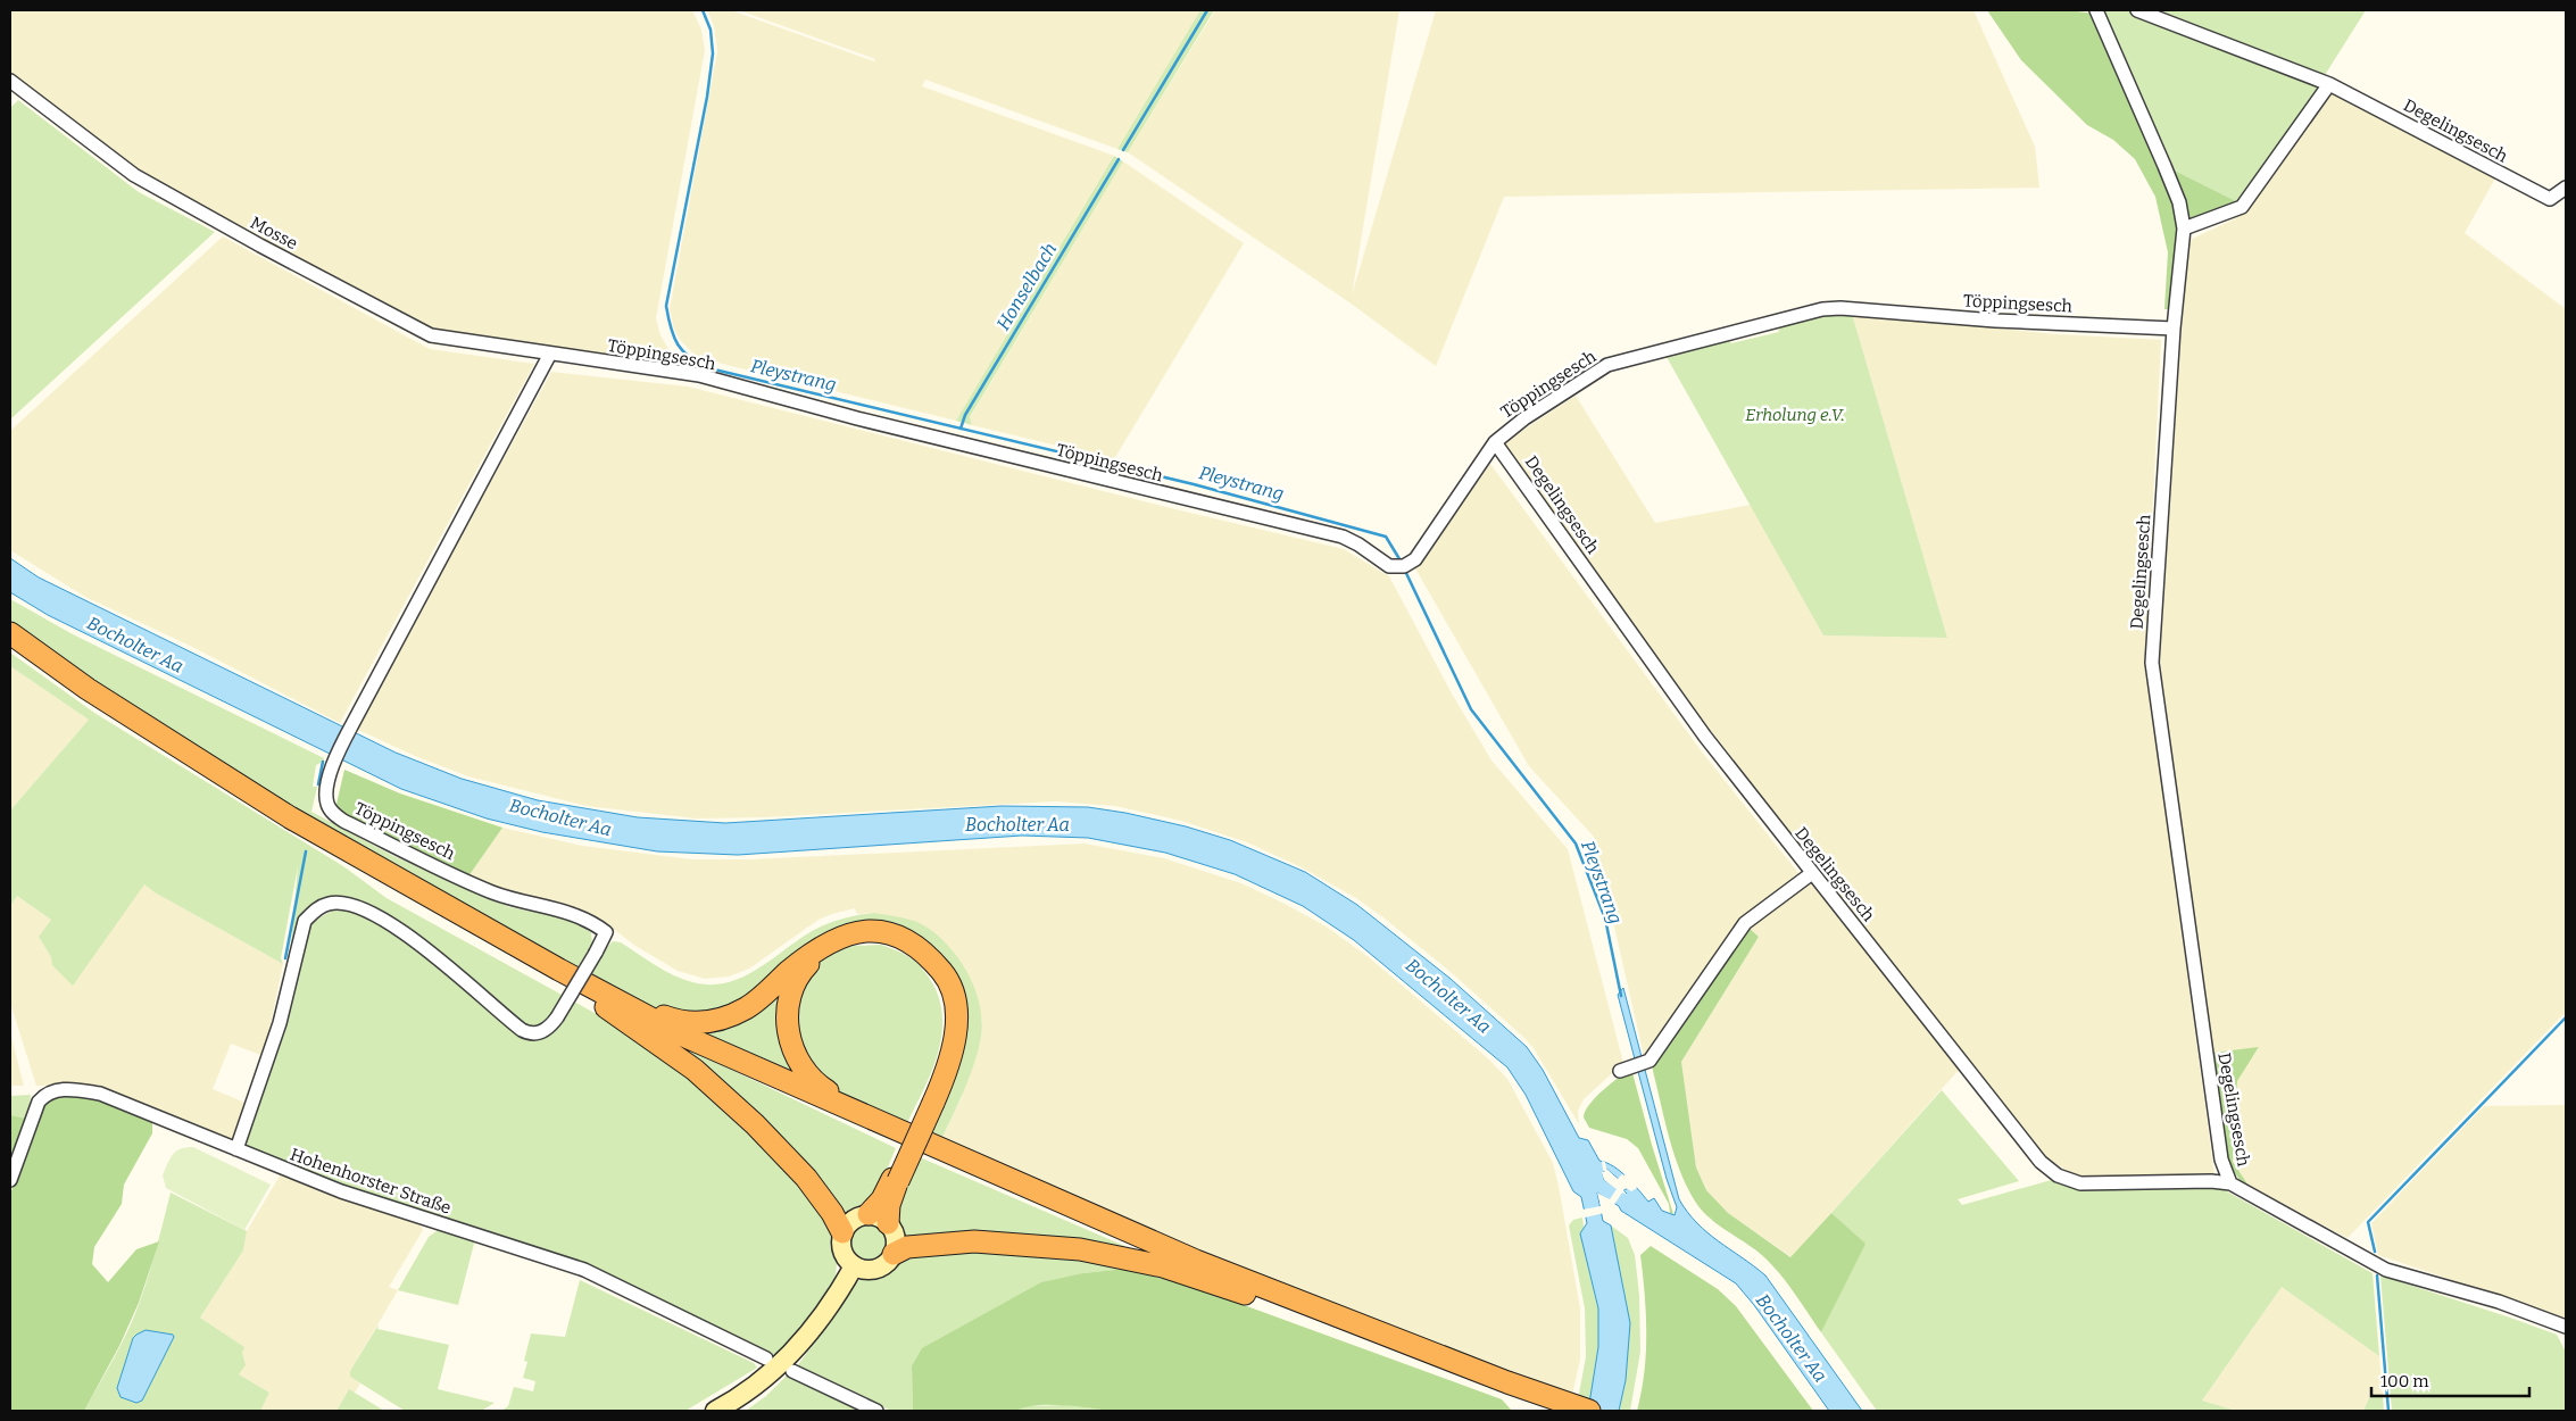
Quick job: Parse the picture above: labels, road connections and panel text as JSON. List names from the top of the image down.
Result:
{
  "streets": {
    "street": [
      "Degelingsesch",
      "Mosse",
      "Töppingsesch",
      "Hohenhorster Straße"
    ]
  },
  "crossings": [
    ["Degelingsesch", "Töppingsesch"],
    ["Mosse", "Töppingsesch"],
    ["Töppingsesch", "Hohenhorster Straße"]
  ],
  "water": ["Honselbach", "Pleystrang", "Bocholter Aa"],
  "parks": ["Erholung e.V."],
  "scale_bar": "100 m"
}
